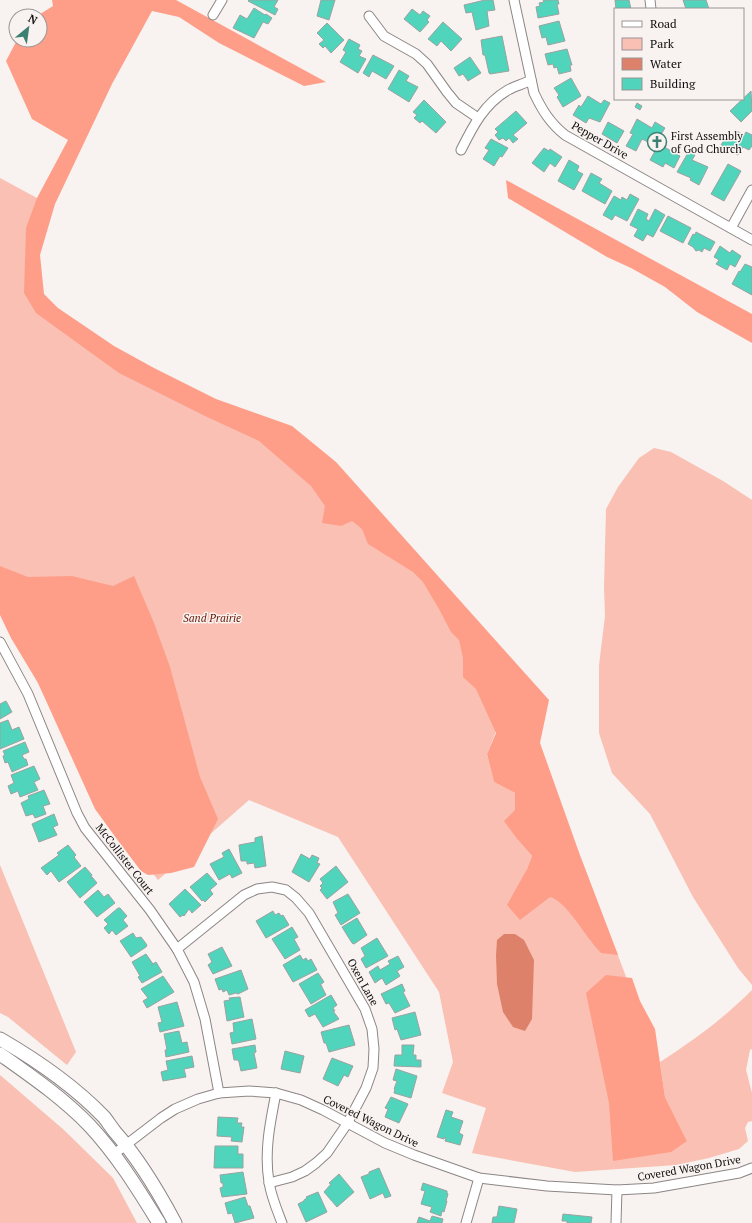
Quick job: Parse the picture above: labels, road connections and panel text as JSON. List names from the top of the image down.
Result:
{
  "streets": {
    "street": [
      "Pepper Drive",
      "McCollister Court",
      "Oxen Lane",
      "Covered Wagon Drive"
    ]
  },
  "crossings": [
    ["McCollister Court", "Oxen Lane"],
    ["McCollister Court", "Covered Wagon Drive"],
    ["Oxen Lane", "Covered Wagon Drive"]
  ],
  "parks": ["Sand Prairie"],
  "places": {
    "church": ["First Assembly of God Church"]
  },
  "legend": [
    "Road",
    "Park",
    "Water",
    "Building"
  ],
  "north": "top right"
}
